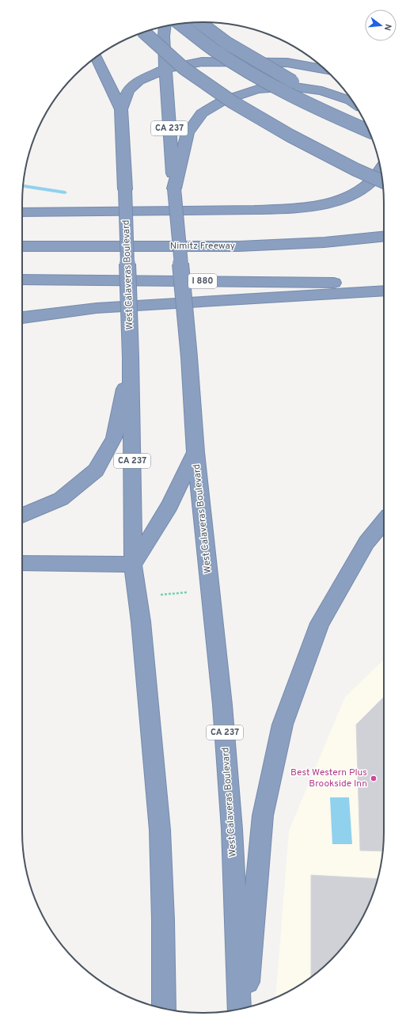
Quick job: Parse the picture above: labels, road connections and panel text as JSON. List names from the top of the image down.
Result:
{
  "streets": {
    "highway": [
      "CA 237",
      "Nimitz Freeway",
      "West Calaveras Boulevard",
      "I 880"
    ]
  },
  "places": ["Best Western Plus Brookside Inn"],
  "north": "right"
}
